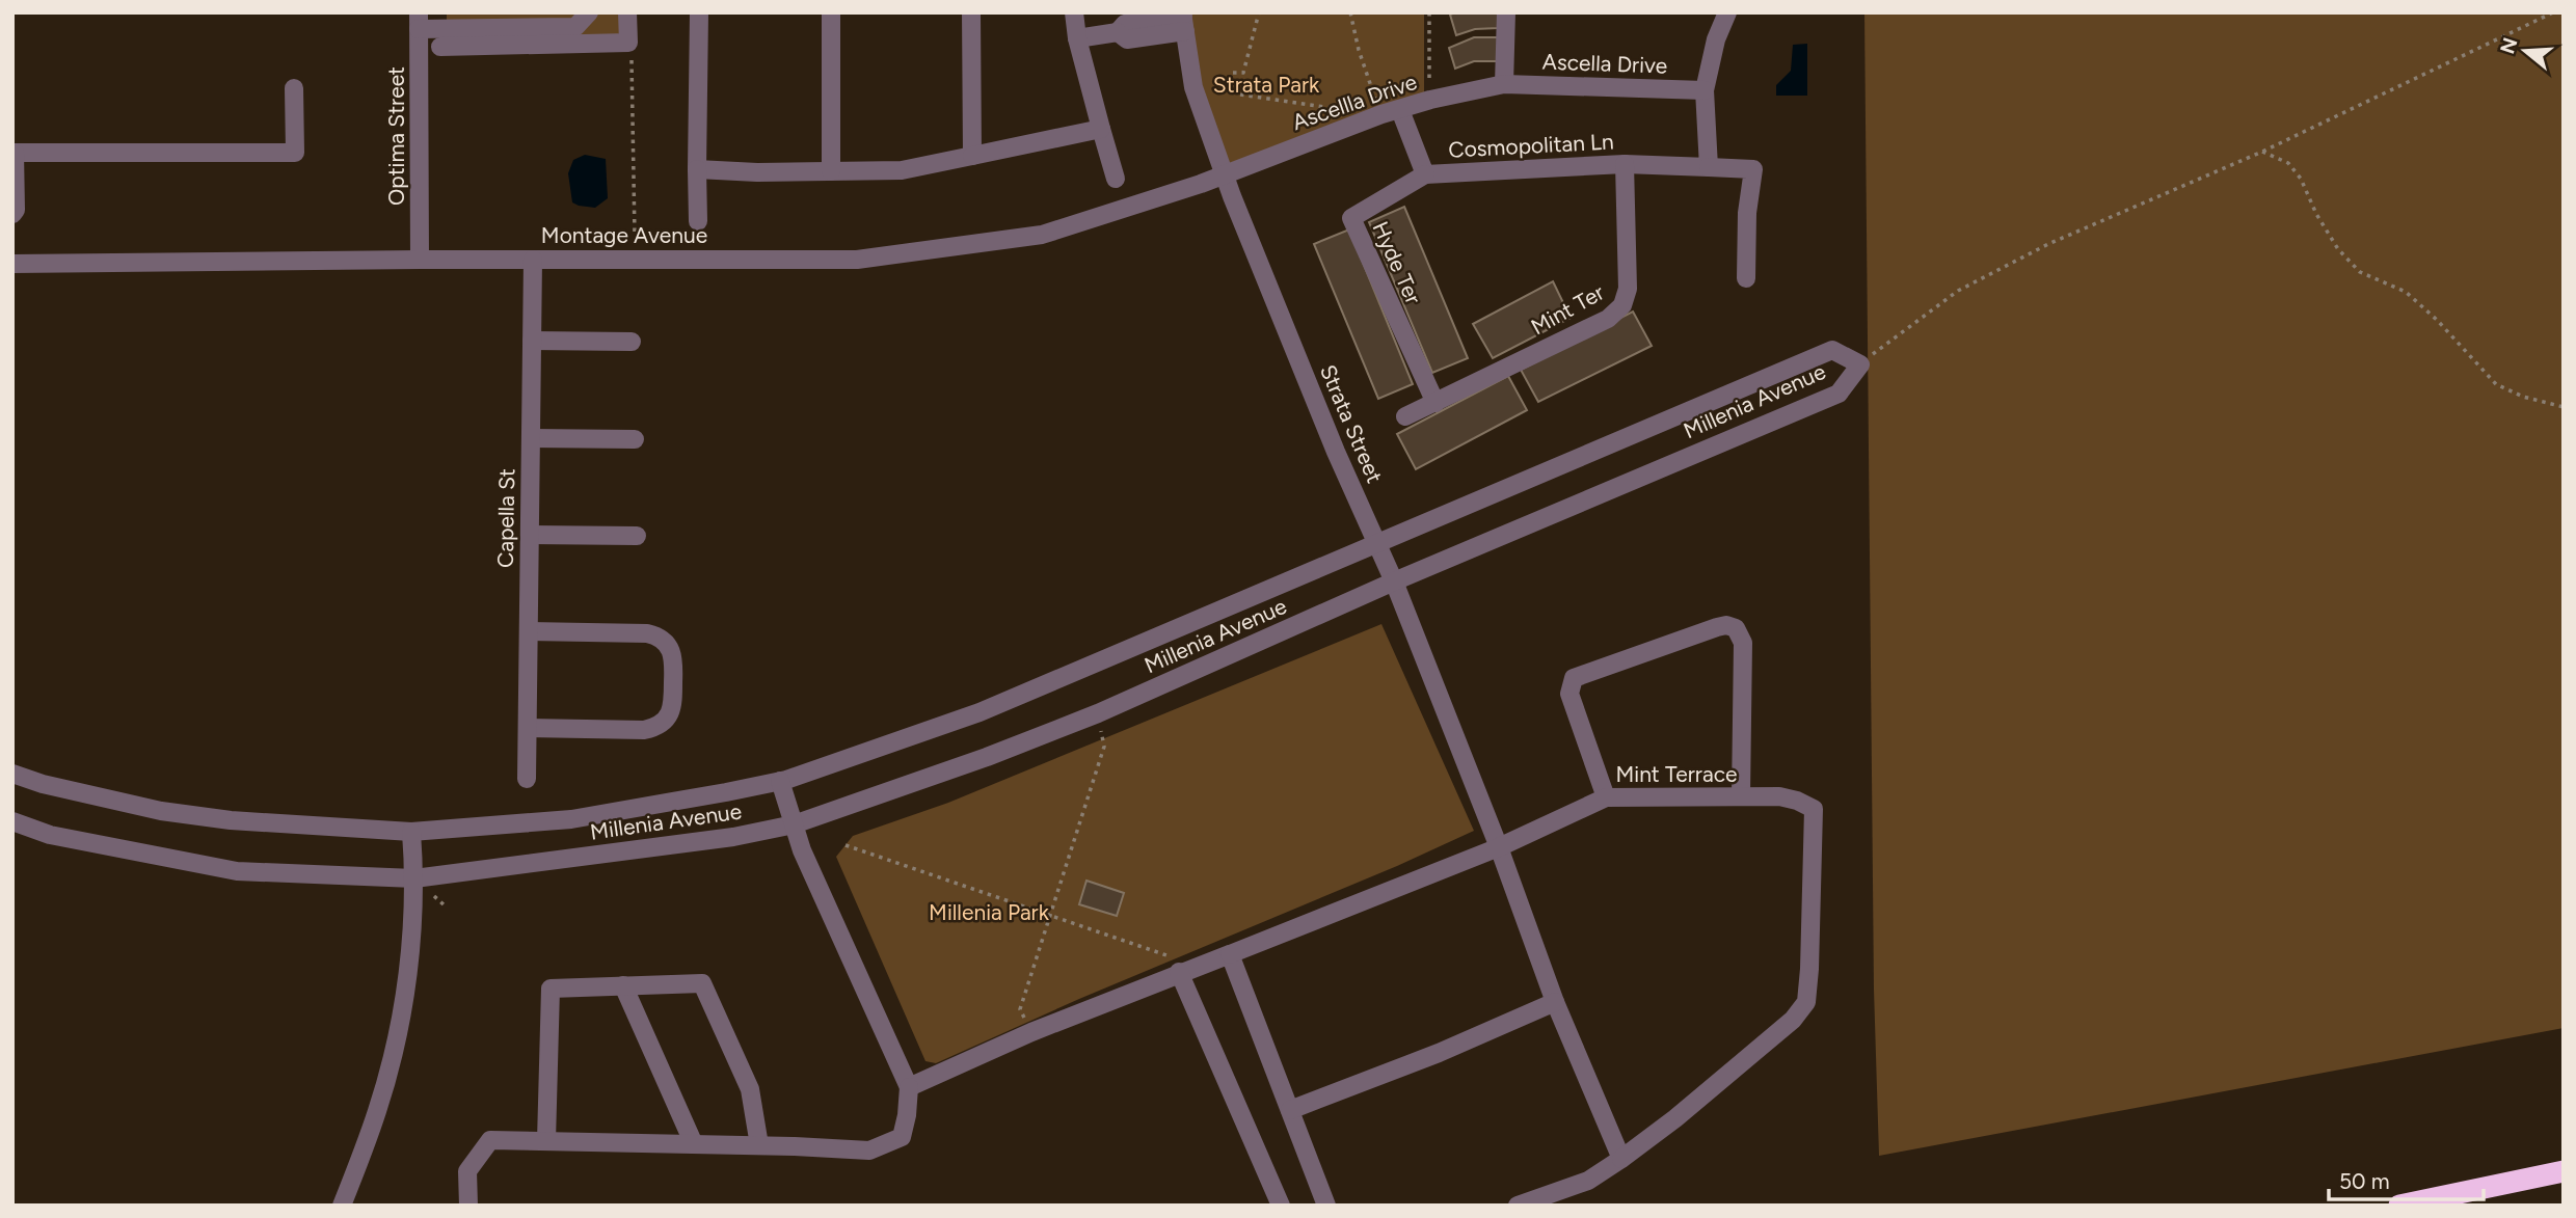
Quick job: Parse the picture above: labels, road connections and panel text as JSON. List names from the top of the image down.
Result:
{
  "streets": {
    "street": [
      "Ascella Drive",
      "Ascellla Drive",
      "Optima Street",
      "Cosmopolitan Ln",
      "Montage Avenue",
      "Hyde Ter",
      "Mint Ter",
      "Millenia Avenue",
      "Strata Street",
      "Capella St",
      "Mint Terrace"
    ]
  },
  "crossings": [
    ["Ascella Drive", "Ascellla Drive"],
    ["Ascellla Drive", "Cosmopolitan Ln"],
    ["Ascellla Drive", "Montage Avenue"],
    ["Ascellla Drive", "Strata Street"],
    ["Optima Street", "Montage Avenue"],
    ["Cosmopolitan Ln", "Hyde Ter"],
    ["Cosmopolitan Ln", "Mint Ter"],
    ["Montage Avenue", "Strata Street"],
    ["Montage Avenue", "Capella St"],
    ["Hyde Ter", "Mint Ter"],
    ["Millenia Avenue", "Strata Street"],
    ["Strata Street", "Mint Terrace"]
  ],
  "parks": ["Strata Park", "Millenia Park"],
  "scale_bar": "50 m",
  "north": "left"
}
